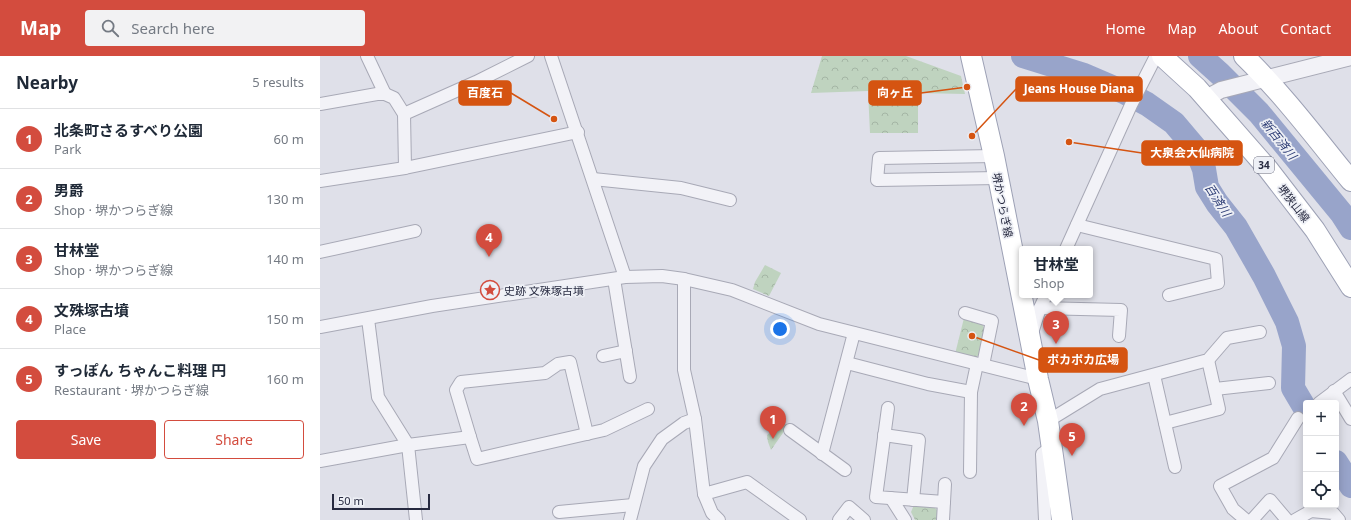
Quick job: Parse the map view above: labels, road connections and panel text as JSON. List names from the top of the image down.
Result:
{
  "streets": {
    "main road": ["34", "堺狭山線", "堺かつらぎ線"]
  },
  "water": ["新百済川", "百済川"],
  "places": {
    "other": [
      "向ヶ丘",
      "百度石",
      "Jeans House Diana",
      "大泉会大仙病院",
      "ポカポカ広場"
    ],
    "place": ["史跡 文殊塚古墳"]
  },
  "scale_bar": "50 m",
  "page": {
    "header": "Map",
    "search": "Search here",
    "nav": [
      "Home",
      "Map",
      "About",
      "Contact"
    ],
    "heading": ["Nearby", "5 results"],
    "list": [
      {
        "mark": "1",
        "name": "北条町さるすべり公園",
        "note": "Park",
        "value": "60 m"
      },
      {
        "mark": "2",
        "name": "男爵",
        "note": "Shop · 堺かつらぎ線",
        "value": "130 m"
      },
      {
        "mark": "3",
        "name": "甘林堂",
        "note": "Shop · 堺かつらぎ線",
        "value": "140 m"
      },
      {
        "mark": "4",
        "name": "文殊塚古墳",
        "note": "Place",
        "value": "150 m"
      },
      {
        "mark": "5",
        "name": "すっぽん ちゃんこ料理 円",
        "note": "Restaurant · 堺かつらぎ線",
        "value": "160 m"
      }
    ],
    "pins": [
      "4",
      "3",
      "2",
      "1",
      "5"
    ],
    "popup": ["甘林堂", "Shop"],
    "map_buttons": ["+", "−"],
    "buttons": ["Save", "Share"],
    "scale": "50 m"
  }
}
